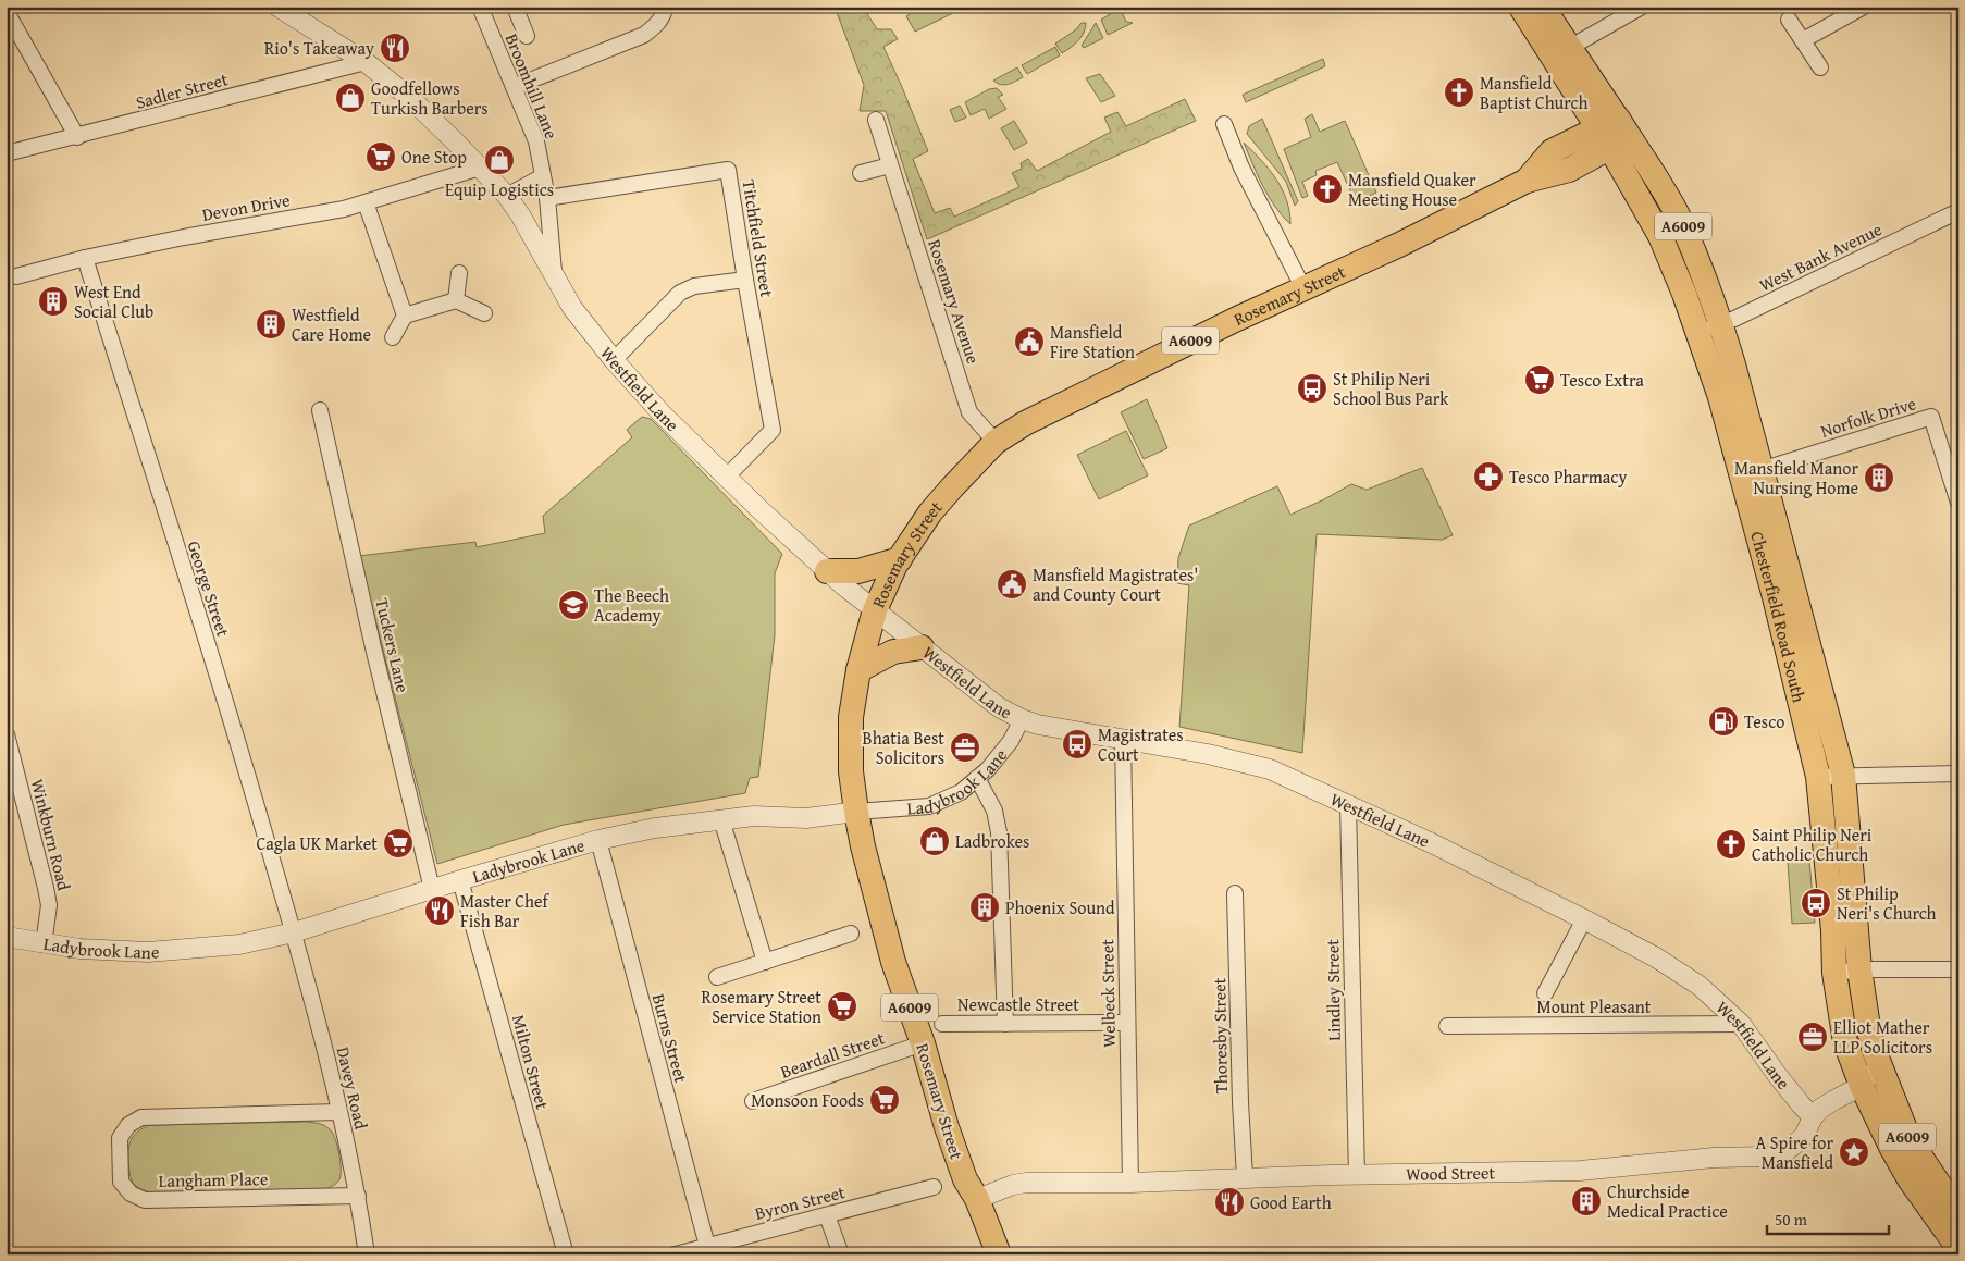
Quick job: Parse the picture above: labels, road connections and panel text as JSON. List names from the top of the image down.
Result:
{
  "streets": {
    "highway": ["A6009", "Rosemary Street", "Chesterfield Road South"],
    "street": [
      "Broomhill Lane",
      "Sadler Street",
      "Devon Drive",
      "Titchfield Street",
      "West Bank Avenue",
      "Rosemary Avenue",
      "Westfield Lane",
      "Norfolk Drive",
      "George Street",
      "Tuckers Lane",
      "Ladybrook Lane",
      "Winkburn Road",
      "Lindley Street",
      "Welbeck Street",
      "Newcastle Street",
      "Mount Pleasant",
      "Thoresby Street",
      "Burns Street",
      "Beardall Street",
      "Milton Street",
      "Davey Road",
      "Wood Street",
      "Langham Place",
      "Byron Street"
    ]
  },
  "crossings": [
    ["Broomhill Lane", "Titchfield Street"],
    ["Broomhill Lane", "Westfield Lane"],
    ["Sadler Street", "Westfield Lane"],
    ["Devon Drive", "Westfield Lane"],
    ["Devon Drive", "George Street"],
    ["Titchfield Street", "Westfield Lane"],
    ["West Bank Avenue", "Chesterfield Road South"],
    ["Rosemary Street", "Rosemary Avenue"],
    ["Rosemary Street", "Westfield Lane"],
    ["Rosemary Street", "Chesterfield Road South"],
    ["Rosemary Street", "Ladybrook Lane"],
    ["Rosemary Street", "Beardall Street"],
    ["Rosemary Street", "Wood Street"],
    ["Westfield Lane", "Ladybrook Lane"],
    ["Westfield Lane", "Lindley Street"],
    ["Westfield Lane", "Welbeck Street"],
    ["Westfield Lane", "Mount Pleasant"],
    ["Westfield Lane", "Wood Street"],
    ["Norfolk Drive", "Chesterfield Road South"],
    ["George Street", "Ladybrook Lane"],
    ["George Street", "Davey Road"],
    ["Chesterfield Road South", "Wood Street"],
    ["Tuckers Lane", "Ladybrook Lane"],
    ["Ladybrook Lane", "Winkburn Road"],
    ["Ladybrook Lane", "Burns Street"],
    ["Ladybrook Lane", "Milton Street"],
    ["Ladybrook Lane", "Davey Road"],
    ["Lindley Street", "Wood Street"],
    ["Welbeck Street", "Newcastle Street"],
    ["Welbeck Street", "Wood Street"],
    ["Thoresby Street", "Wood Street"],
    ["Burns Street", "Byron Street"],
    ["Davey Road", "Langham Place"]
  ],
  "places": {
    "restaurant": ["Rio's Takeaway", "Master Chef Fish Bar", "Good Earth"],
    "church": ["Mansfield Baptist Church", "Mansfield Quaker Meeting House", "Saint Philip Neri Catholic Church"],
    "shop": ["Goodfellows Turkish Barbers", "Equip Logistics", "Ladbrokes"],
    "supermarket": [
      "One Stop",
      "Tesco Extra",
      "Cagla UK Market",
      "Rosemary Street Service Station",
      "Monsoon Foods"
    ],
    "building": [
      "West End Social Club",
      "Westfield Care Home",
      "Mansfield Manor Nursing Home",
      "Phoenix Sound",
      "Churchside Medical Practice"
    ],
    "public building": ["Mansfield Fire Station", "Mansfield Magistrates' and County Court"],
    "bus stop": ["St Philip Neri School Bus Park", "Magistrates Court", "St Philip Neri's Church"],
    "pharmacy": ["Tesco Pharmacy"],
    "school or university": ["The Beech Academy"],
    "fuel station": ["Tesco"],
    "office": ["Bhatia Best Solicitors", "Elliot Mather LLP Solicitors"],
    "place": ["A Spire for Mansfield"]
  },
  "scale_bar": "50 m"
}
